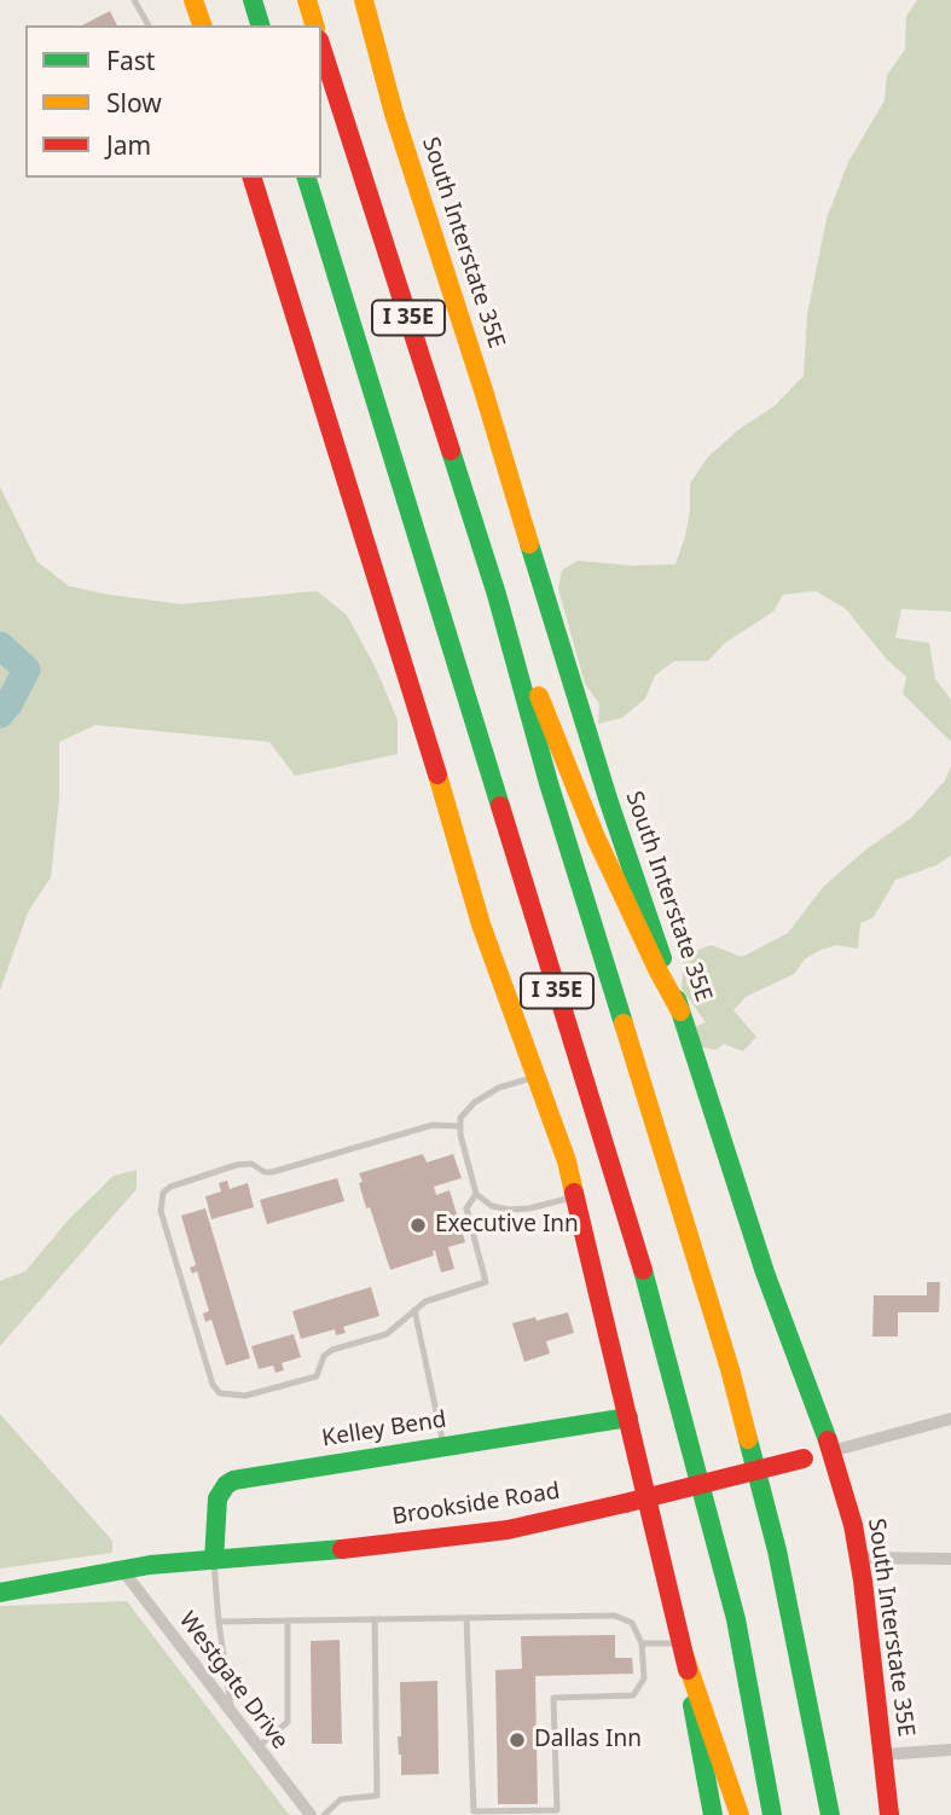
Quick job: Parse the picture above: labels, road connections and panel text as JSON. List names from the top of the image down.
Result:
{
  "streets": {
    "main road": [
      "South Interstate 35E",
      "I 35E",
      "Kelley Bend",
      "Brookside Road"
    ],
    "street": ["Westgate Drive"]
  },
  "crossings": [
    ["South Interstate 35E", "Brookside Road"],
    ["Kelley Bend", "Brookside Road"],
    ["Brookside Road", "Westgate Drive"]
  ],
  "places": ["Executive Inn", "Dallas Inn"],
  "legend": ["Fast", "Slow", "Jam"]
}
